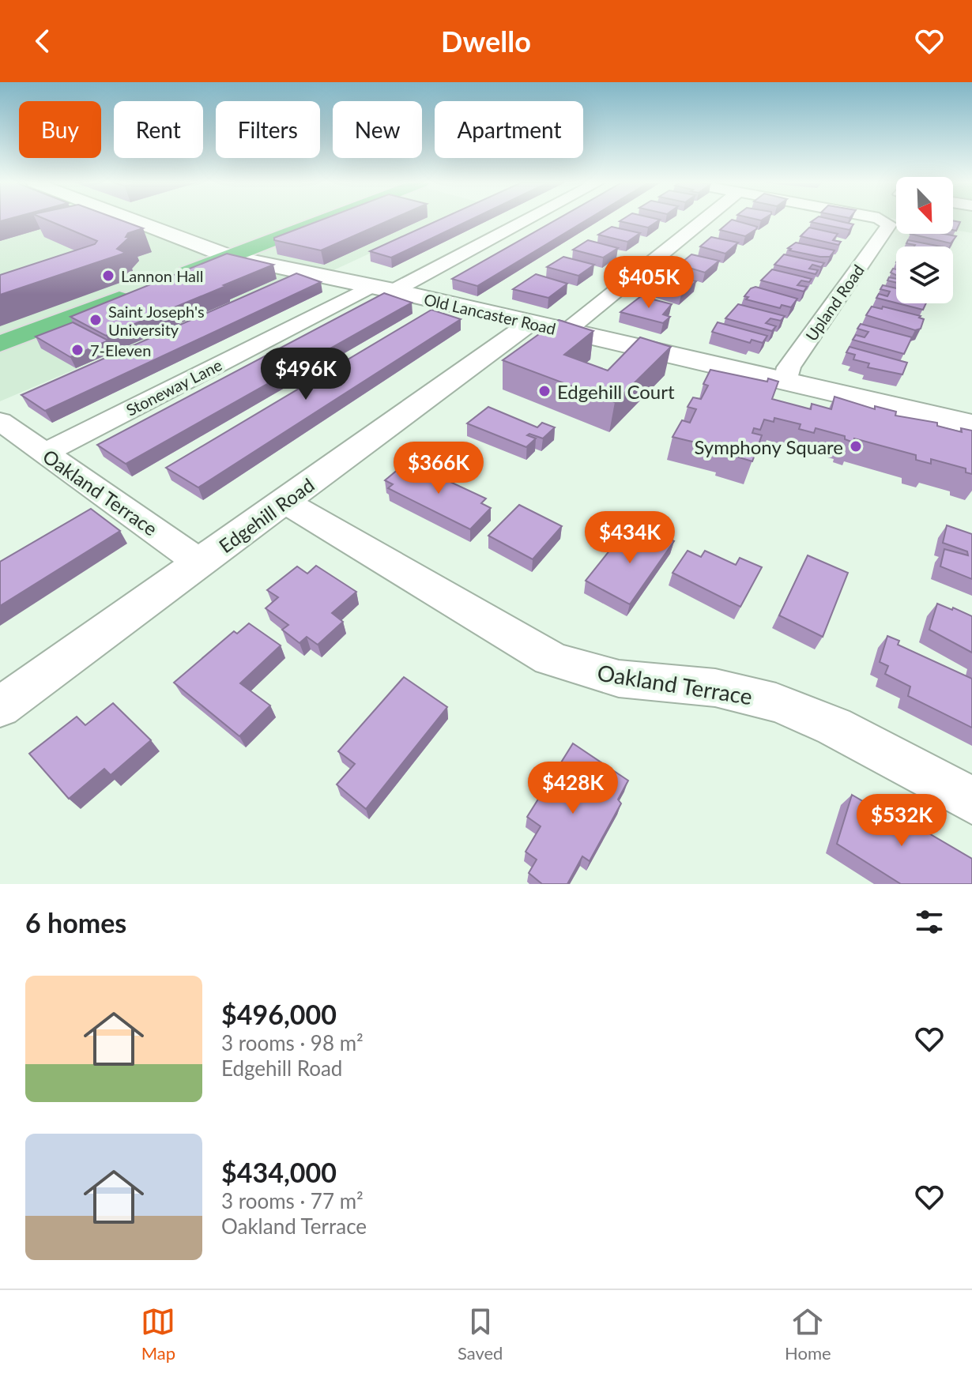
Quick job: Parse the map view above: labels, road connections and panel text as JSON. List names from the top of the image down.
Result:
{
  "streets": {
    "main road": ["Old Lancaster Road"],
    "street": [
      "Upland Road",
      "Stoneway Lane",
      "Oakland Terrace",
      "Edgehill Road"
    ]
  },
  "crossings": [
    ["Upland Road", "Old Lancaster Road"],
    ["Old Lancaster Road", "Stoneway Lane"],
    ["Old Lancaster Road", "Edgehill Road"],
    ["Stoneway Lane", "Oakland Terrace"],
    ["Oakland Terrace", "Edgehill Road"]
  ],
  "places": [
    "Lannon Hall",
    "Saint Joseph's University",
    "7-Eleven",
    "Edgehill Court",
    "Symphony Square"
  ],
  "north": "bottom right",
  "page": {
    "header": "Dwello",
    "chip": [
      "Buy",
      "Rent",
      "Filters",
      "New",
      "Apartment"
    ],
    "price": [
      "$405K",
      "$496K",
      "$366K",
      "$434K",
      "$428K",
      "$532K"
    ],
    "heading": "6 homes",
    "list": [
      {
        "name": "$496,000",
        "note": "3 rooms · 98 m² · Edgehill Road"
      },
      {
        "name": "$434,000",
        "note": "3 rooms · 77 m² · Oakland Terrace"
      }
    ],
    "tabs": ["Map", "Saved", "Home"]
  }
}
